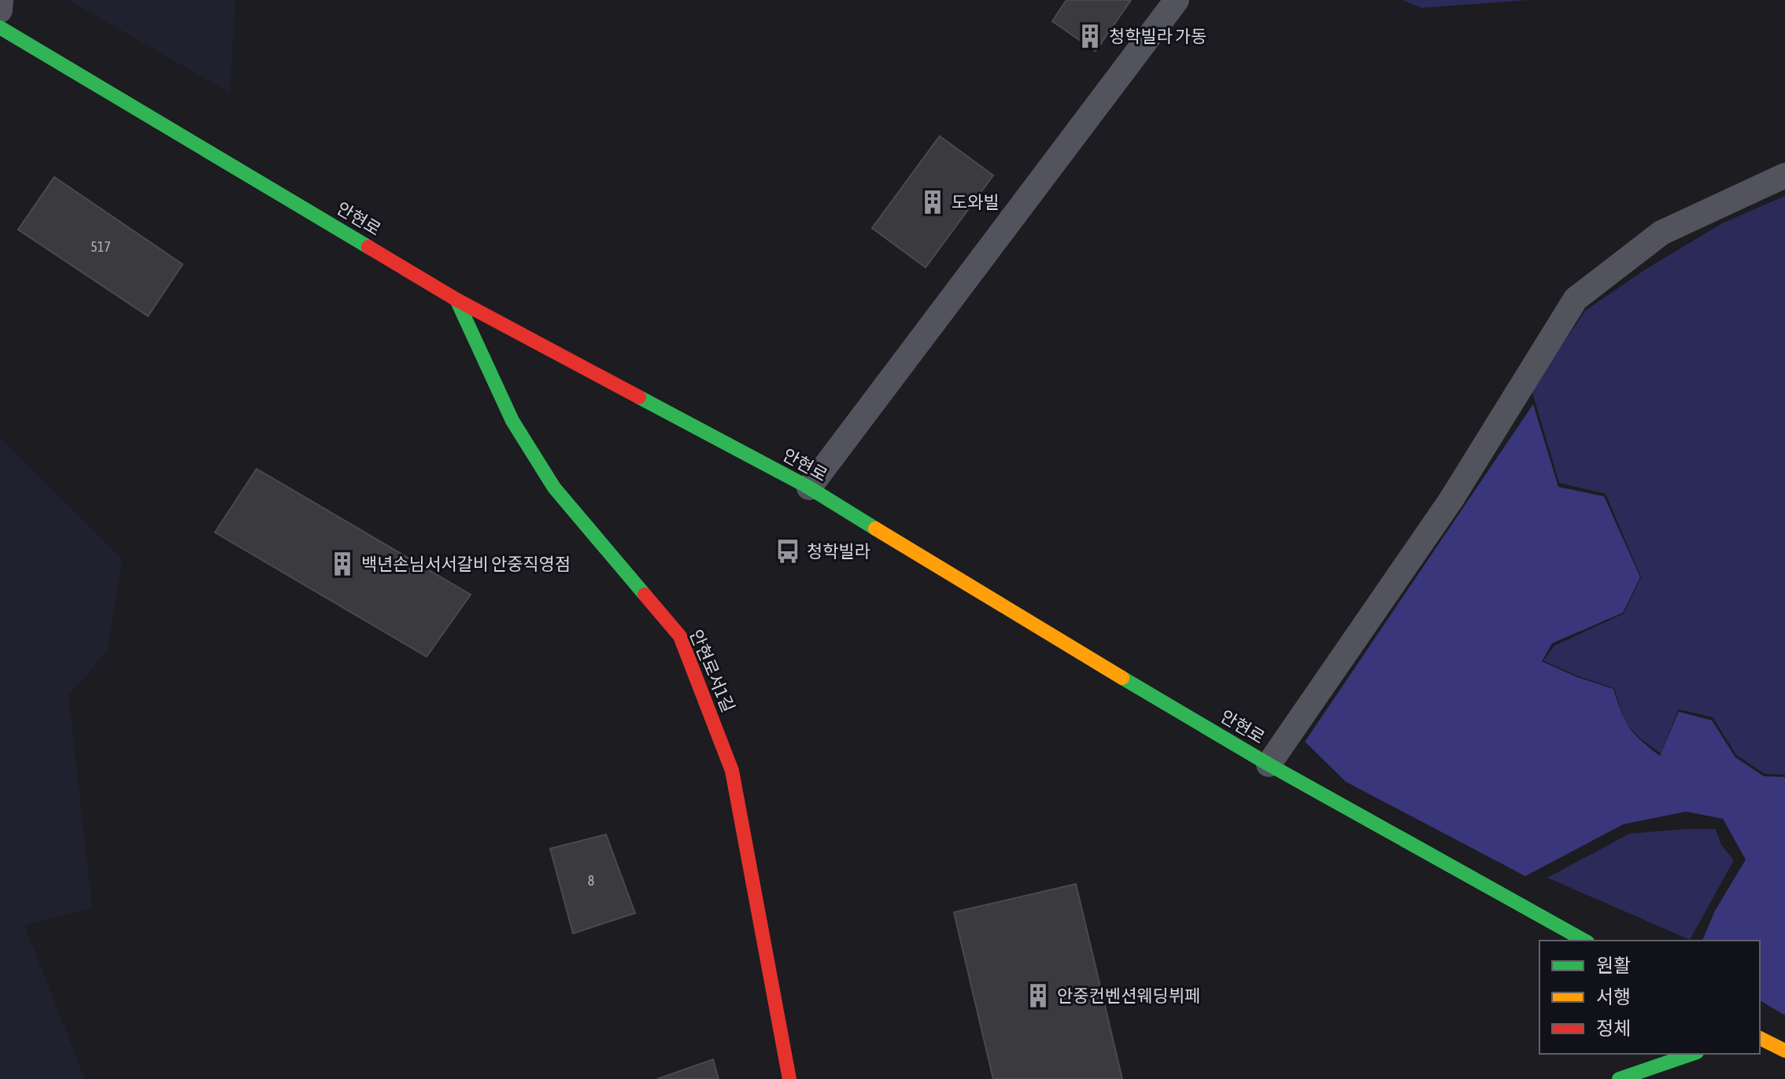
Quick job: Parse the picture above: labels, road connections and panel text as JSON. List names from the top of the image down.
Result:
{
  "streets": {
    "main road": ["안현로", "안현로서1길"]
  },
  "crossings": [
    ["안현로", "안현로서1길"]
  ],
  "places": {
    "building": [
      "청학빌라 가동",
      "도와빌",
      "백년손님서서갈비 안중직영점",
      "안중컨벤션웨딩뷔페"
    ],
    "bus stop": ["청학빌라"]
  },
  "house_numbers": ["517", "8"],
  "legend": ["원활", "서행", "정체"]
}
